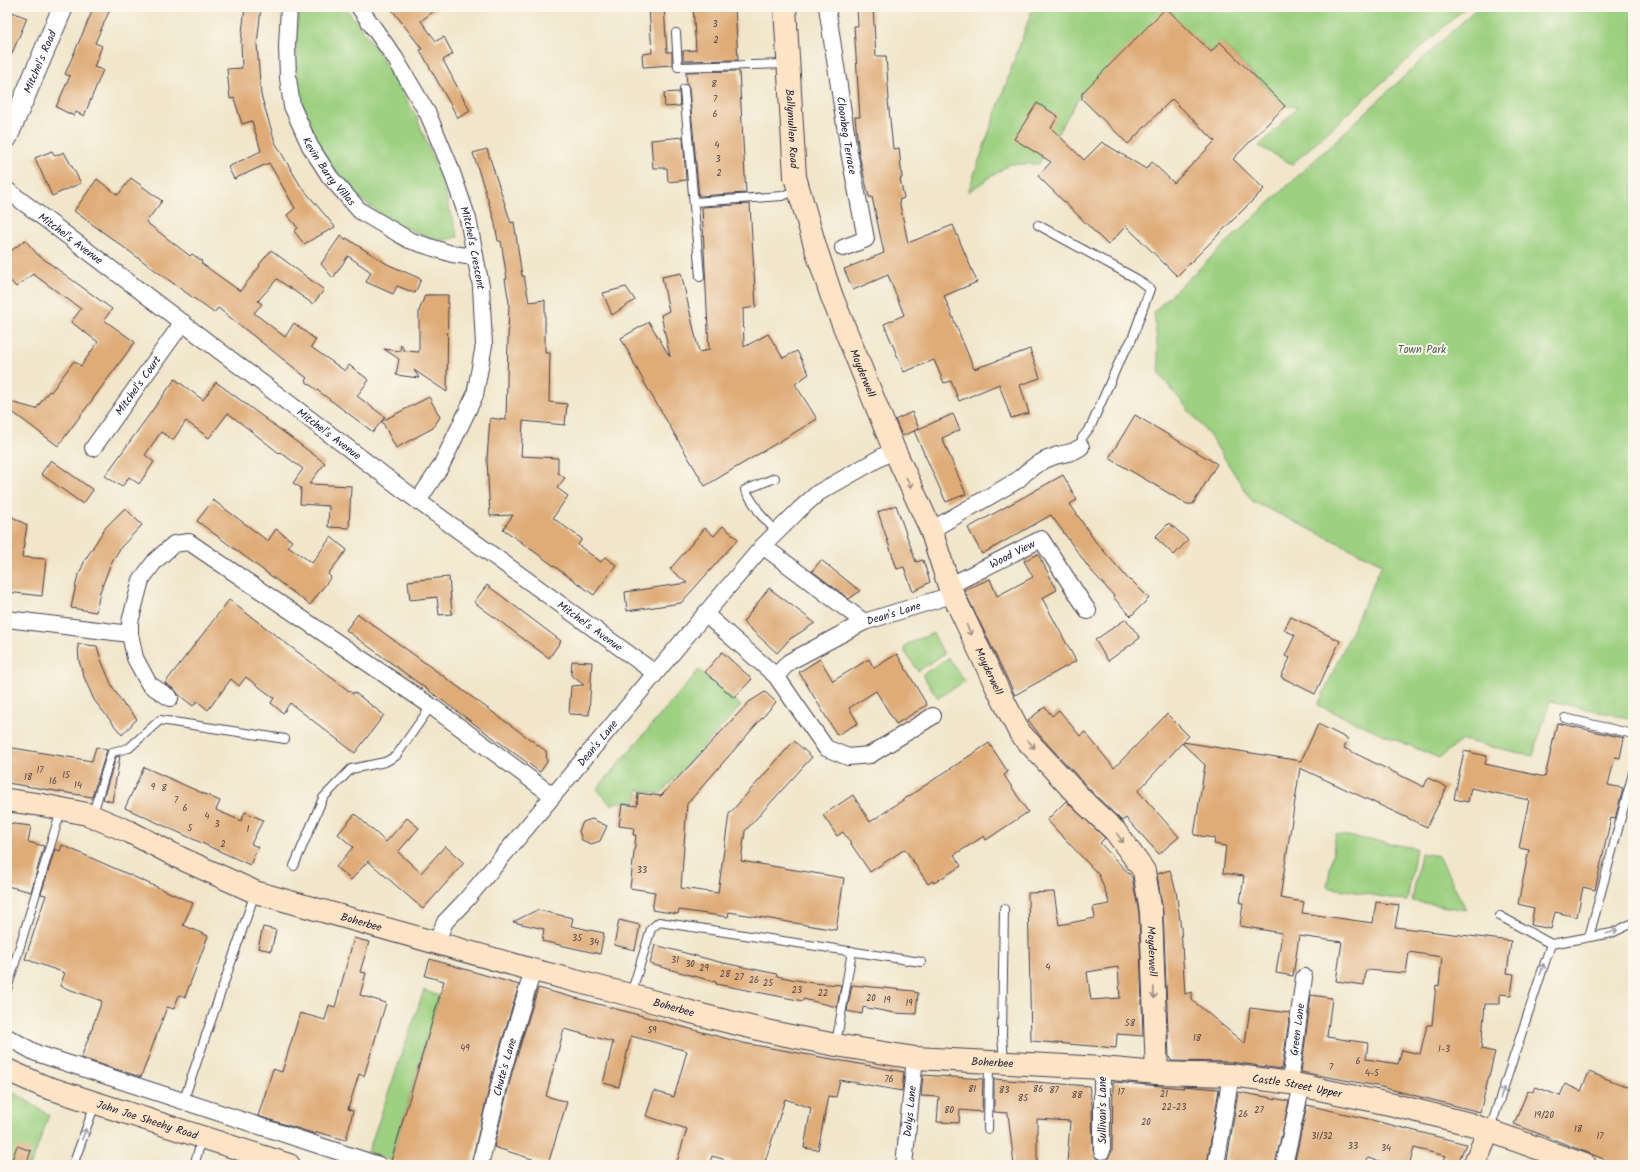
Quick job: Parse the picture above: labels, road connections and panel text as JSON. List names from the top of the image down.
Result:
{
  "streets": {
    "main road": [
      "Ballymullen Road",
      "Moyderwell",
      "Boherbee",
      "Castle Street Upper",
      "John Joe Sheehy Road"
    ],
    "street": [
      "Mitchel's Road",
      "Cloonbeg Terrace",
      "Kevin Barry Villas",
      "Mitchel's Avenue",
      "Mitchel's Crescent",
      "Mitchel's Court",
      "Wood View",
      "Dean's Lane",
      "Green Lane",
      "Chute's Lane",
      "Sullivan's Lane",
      "Dalys Lane"
    ]
  },
  "crossings": [
    ["Ballymullen Road", "Moyderwell"],
    ["Kevin Barry Villas", "Mitchel's Crescent"],
    ["Mitchel's Avenue", "Mitchel's Crescent"],
    ["Mitchel's Avenue", "Mitchel's Court"],
    ["Mitchel's Avenue", "Dean's Lane"],
    ["Moyderwell", "Wood View"],
    ["Moyderwell", "Dean's Lane"],
    ["Moyderwell", "Castle Street Upper"],
    ["Wood View", "Dean's Lane"],
    ["Dean's Lane", "Boherbee"],
    ["Boherbee", "Chute's Lane"],
    ["Boherbee", "Castle Street Upper"],
    ["Boherbee", "Sullivan's Lane"],
    ["Boherbee", "Dalys Lane"],
    ["Green Lane", "Castle Street Upper"],
    ["Castle Street Upper", "Sullivan's Lane"]
  ],
  "one_way": ["Moyderwell"],
  "parks": ["Town Park"],
  "house_numbers": [
    "3",
    "2",
    "8",
    "7",
    "6",
    "4",
    "3",
    "2",
    "17",
    "15",
    "18",
    "16",
    "14",
    "9",
    "8",
    "7",
    "6",
    "4",
    "3",
    "5",
    "1",
    "2",
    "33",
    "35",
    "34",
    "31",
    "30",
    "4",
    "29",
    "28",
    "27",
    "26",
    "25",
    "23",
    "22",
    "20",
    "19",
    "19",
    "58",
    "59",
    "18",
    "49",
    "1-3",
    "6",
    "7",
    "4-5",
    "76",
    "81",
    "86",
    "83",
    "87",
    "17",
    "21",
    "88",
    "85",
    "22-23",
    "80",
    "27",
    "26",
    "19/20",
    "20",
    "18",
    "31/32",
    "17",
    "33",
    "34"
  ]
}
